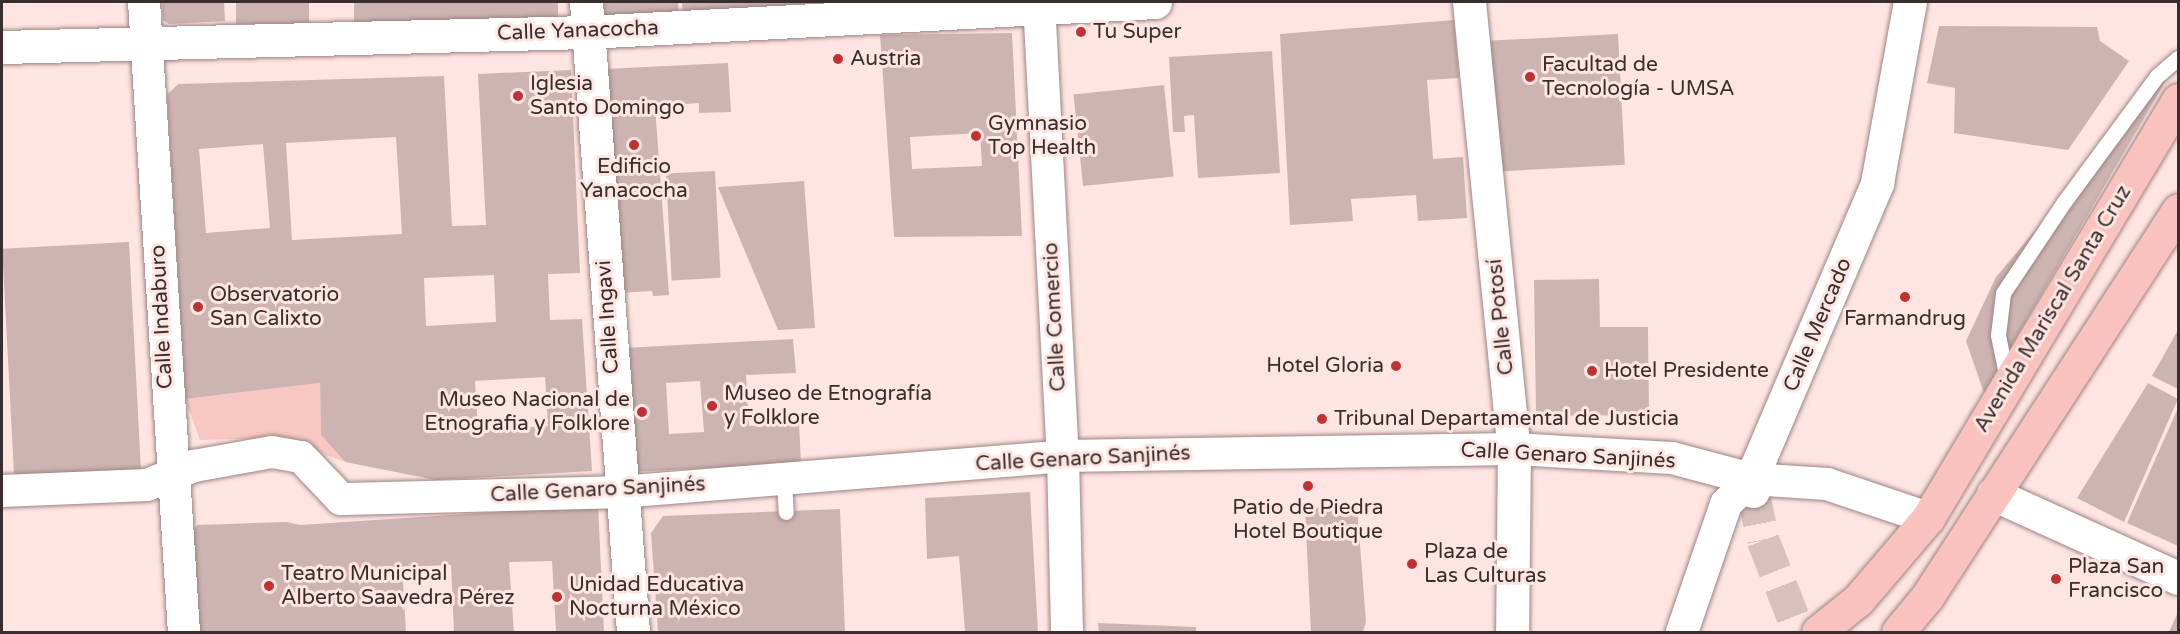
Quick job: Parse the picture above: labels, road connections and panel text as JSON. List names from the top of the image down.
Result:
{
  "streets": {
    "main road": ["Avenida Mariscal Santa Cruz"],
    "street": [
      "Calle Yanacocha",
      "Calle Indaburo",
      "Calle Ingavi",
      "Calle Comercio",
      "Calle Potosí",
      "Calle Mercado",
      "Calle Genaro Sanjinés"
    ]
  },
  "crossings": [
    ["Calle Yanacocha", "Calle Indaburo"],
    ["Calle Yanacocha", "Calle Ingavi"],
    ["Calle Yanacocha", "Calle Comercio"],
    ["Avenida Mariscal Santa Cruz", "Calle Genaro Sanjinés"],
    ["Calle Indaburo", "Calle Genaro Sanjinés"],
    ["Calle Ingavi", "Calle Genaro Sanjinés"],
    ["Calle Comercio", "Calle Genaro Sanjinés"],
    ["Calle Potosí", "Calle Genaro Sanjinés"],
    ["Calle Mercado", "Calle Genaro Sanjinés"]
  ],
  "places": [
    "Tu Super",
    "Austria",
    "Facultad de Tecnología - UMSA",
    "Iglesia Santo Domingo",
    "Gymnasio Top Health",
    "Edificio Yanacocha",
    "Farmandrug",
    "Observatorio San Calixto",
    "Hotel Gloria",
    "Hotel Presidente",
    "Museo de Etnografía y Folklore",
    "Museo Nacional de Etnografia y Folklore",
    "Tribunal Departamental de Justicia",
    "Patio de Piedra Hotel Boutique",
    "Plaza de Las Culturas",
    "Plaza San Francisco",
    "Teatro Municipal Alberto Saavedra Pérez",
    "Unidad Educativa Nocturna México"
  ]
}
